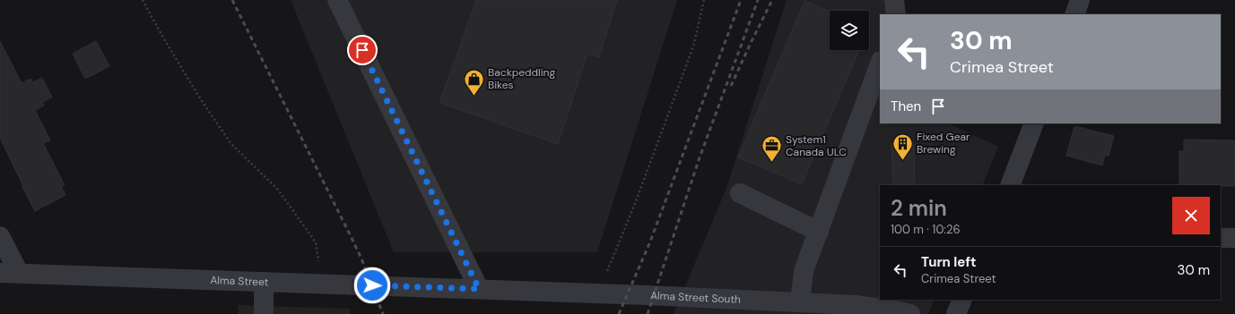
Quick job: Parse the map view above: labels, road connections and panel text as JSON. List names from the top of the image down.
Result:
{
  "streets": {
    "street": ["Alma Street", "Alma Street South"]
  },
  "crossings": [
    ["Alma Street", "Alma Street South"]
  ],
  "places": {
    "shop": ["Backpeddling Bikes"],
    "building": ["Fixed Gear Brewing"],
    "office": ["System1 Canada ULC"]
  },
  "page": {
    "turn": ["30 m", "Crimea Street"],
    "then": "Then",
    "heading": ["2 min", "100 m · 10:26"],
    "list": [
      {
        "name": "Turn left",
        "note": "Crimea Street",
        "value": "30 m"
      }
    ]
  }
}
